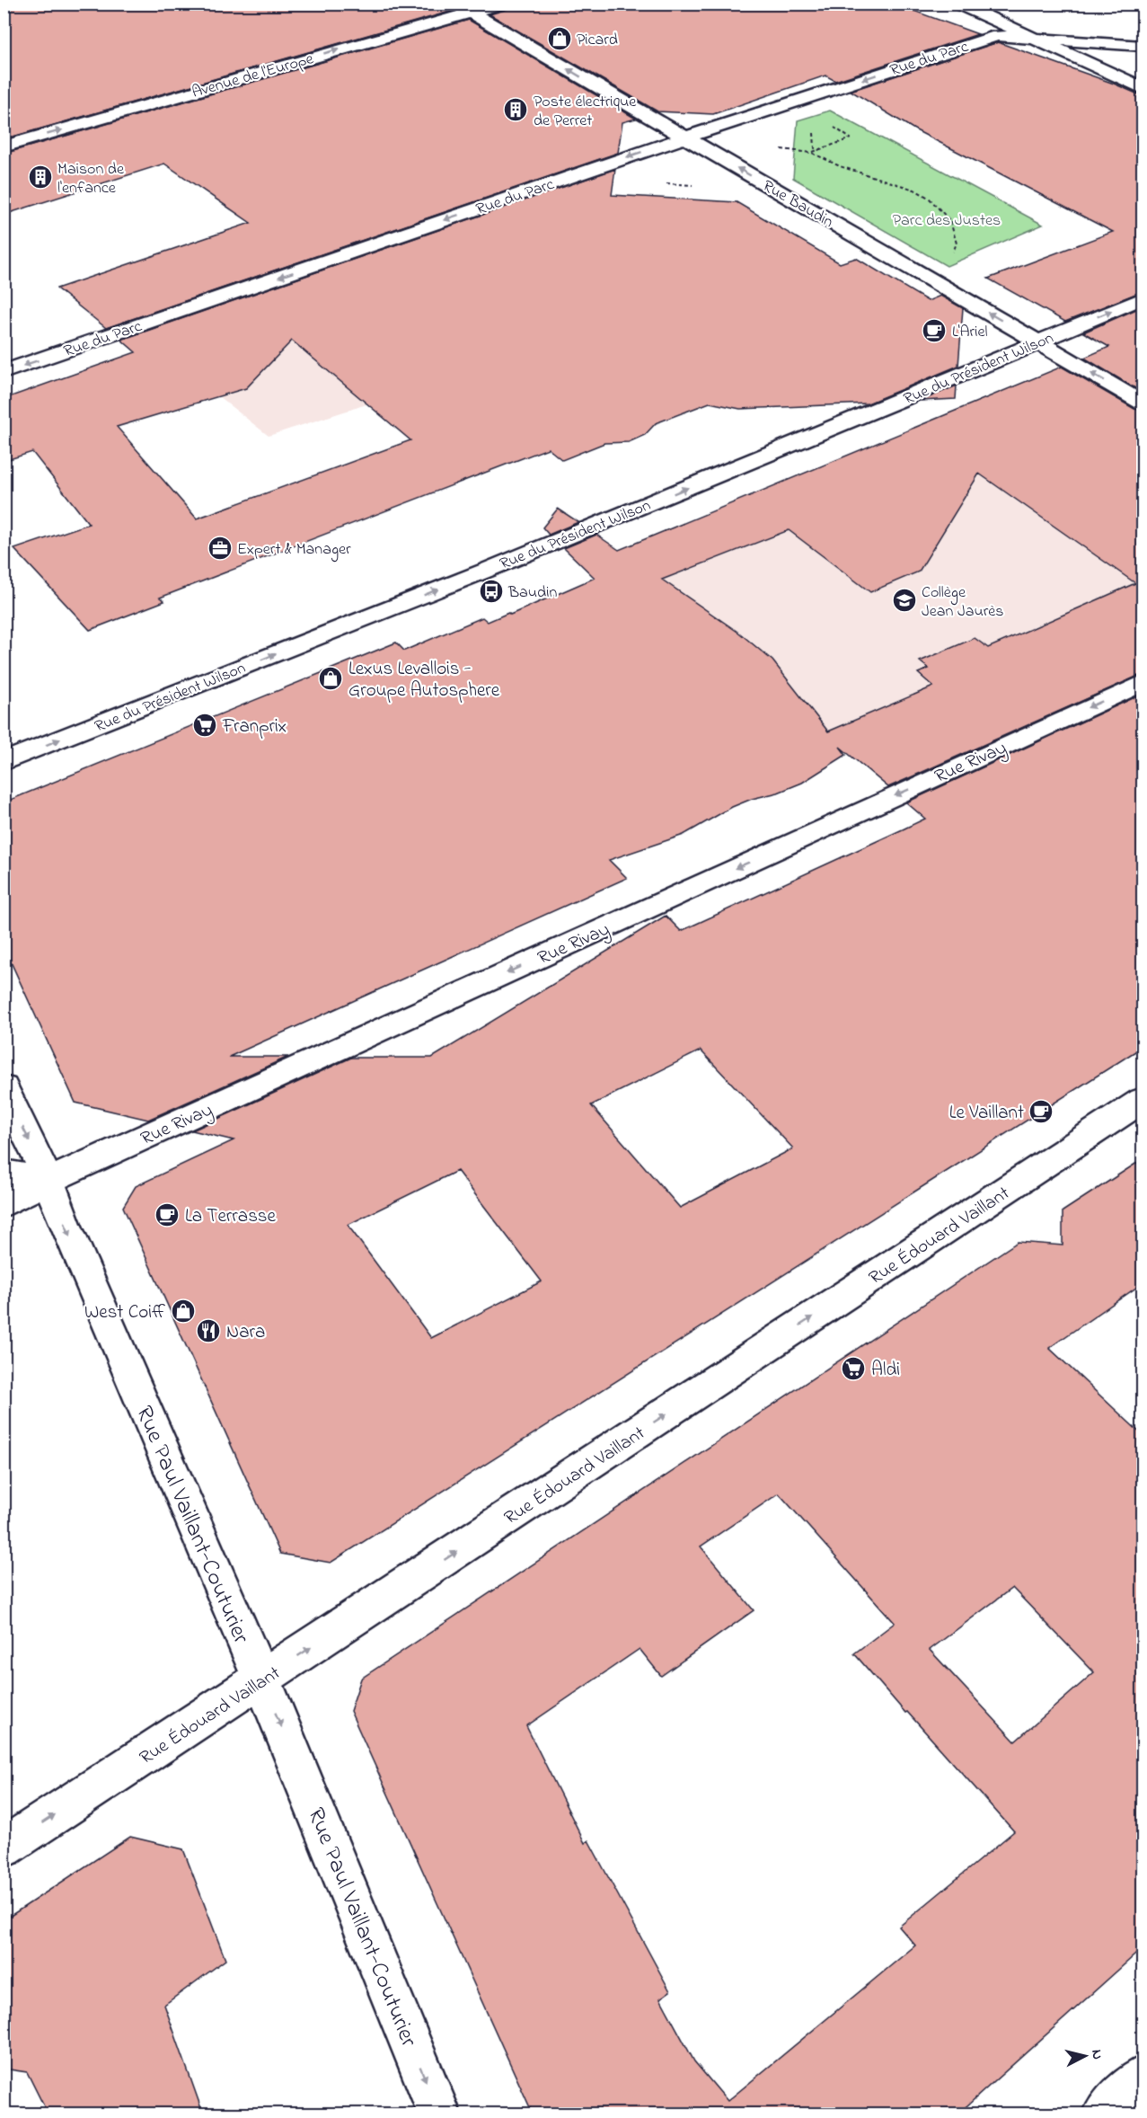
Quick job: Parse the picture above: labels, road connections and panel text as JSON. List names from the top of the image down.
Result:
{
  "streets": {
    "street": [
      "Rue du Parc",
      "Avenue de l'Europe",
      "Rue Baudin",
      "Rue du Président Wilson",
      "Rue Rivay",
      "Rue Édouard Vaillant",
      "Rue Paul Vaillant-Couturier"
    ]
  },
  "crossings": [
    ["Rue du Parc", "Rue Baudin"],
    ["Avenue de l'Europe", "Rue Baudin"],
    ["Rue Baudin", "Rue du Président Wilson"],
    ["Rue Rivay", "Rue Paul Vaillant-Couturier"],
    ["Rue Édouard Vaillant", "Rue Paul Vaillant-Couturier"]
  ],
  "one_way": [
    "Rue du Parc",
    "Avenue de l'Europe",
    "Rue Baudin",
    "Rue du Président Wilson",
    "Rue Rivay",
    "Rue Édouard Vaillant",
    "Rue Paul Vaillant-Couturier"
  ],
  "parks": ["Parc des Justes"],
  "places": {
    "shop": ["Picard", "Lexus Levallois - Groupe Autosphere", "West Coiff"],
    "building": ["Poste électrique de Perret", "Maison de l'enfance"],
    "cafe": ["L'Ariel", "Le Vaillant", "La Terrasse"],
    "office": ["Expert & Manager"],
    "bus stop": ["Baudin"],
    "school or university": ["Collège Jean Jaurès"],
    "supermarket": ["Franprix", "Aldi"],
    "restaurant": ["Nara"]
  },
  "north": "right"
}
